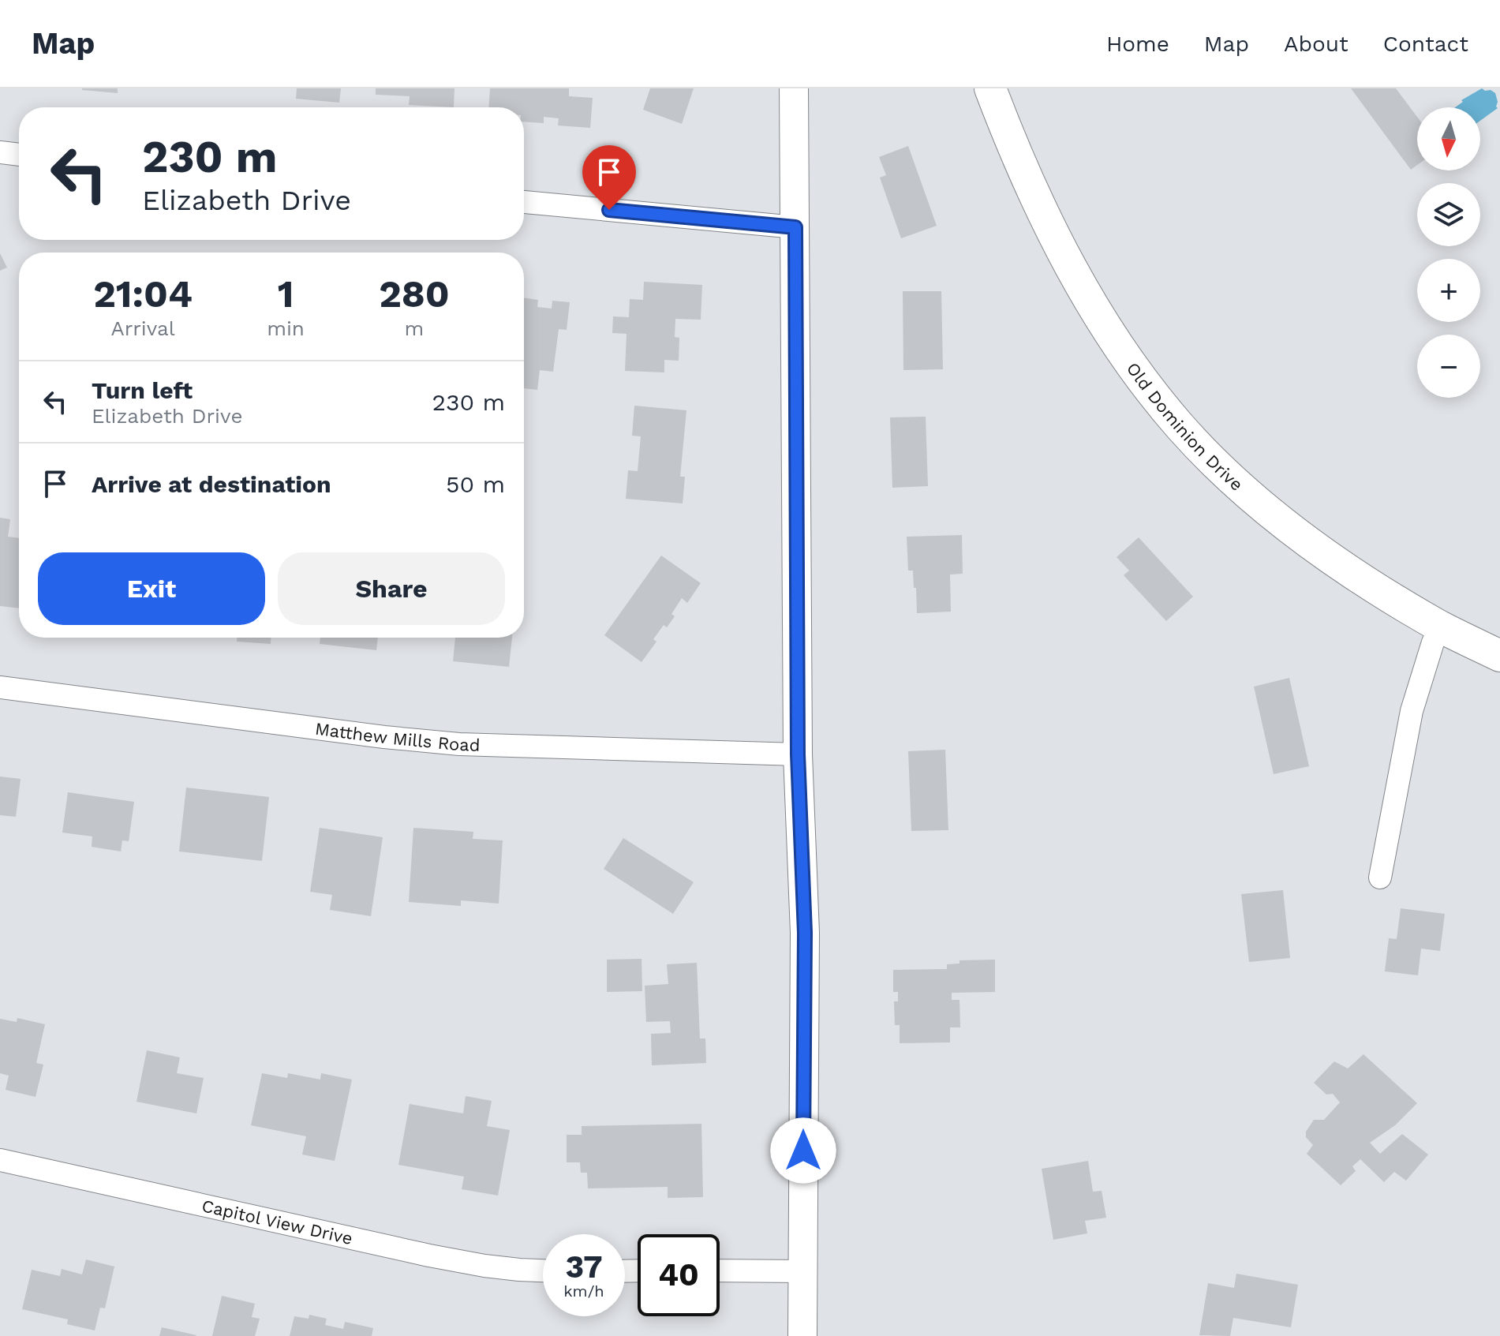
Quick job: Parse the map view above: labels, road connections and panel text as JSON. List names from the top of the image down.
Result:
{
  "streets": {
    "main road": ["Old Dominion Drive"],
    "street": ["Matthew Mills Road", "Capitol View Drive"]
  },
  "north": "bottom",
  "page": {
    "header": "Map",
    "nav": [
      "Home",
      "Map",
      "About",
      "Contact"
    ],
    "map_buttons": ["+", "−"],
    "turn": ["230 m", "Elizabeth Drive"],
    "eta": [
      "21:04",
      "Arrival",
      "1",
      "min",
      "280",
      "m"
    ],
    "list": [
      {
        "name": "Turn left",
        "note": "Elizabeth Drive",
        "value": "230 m"
      },
      {
        "name": "Arrive at destination",
        "value": "50 m"
      }
    ],
    "buttons": ["Exit", "Share"],
    "speed": "37 km/h",
    "limit": "40"
  }
}
